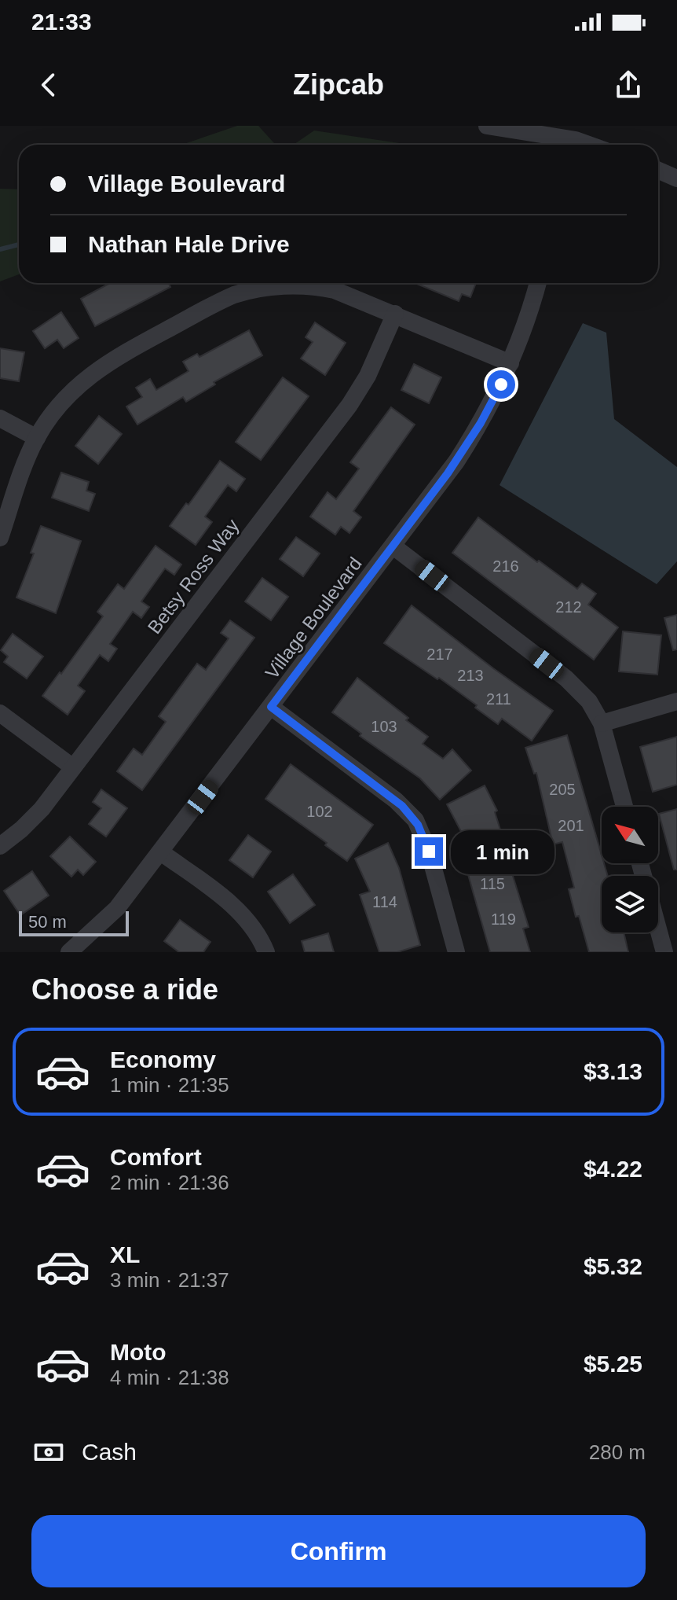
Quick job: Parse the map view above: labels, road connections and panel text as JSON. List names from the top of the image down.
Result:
{
  "streets": {
    "street": ["Betsy Ross Way", "Village Boulevard"]
  },
  "house_numbers": [
    "216",
    "212",
    "217",
    "213",
    "211",
    "103",
    "205",
    "102",
    "201",
    "115",
    "114",
    "119"
  ],
  "scale_bar": "50 m",
  "north": "top left",
  "page": {
    "status": "21:33",
    "header": "Zipcab",
    "banner": ["Village Boulevard", "Nathan Hale Drive"],
    "bubble": "1 min",
    "scale": "50 m",
    "heading": "Choose a ride",
    "list": [
      {
        "name": "Economy",
        "note": "1 min · 21:35",
        "value": "$3.13"
      },
      {
        "name": "Comfort",
        "note": "2 min · 21:36",
        "value": "$4.22"
      },
      {
        "name": "XL",
        "note": "3 min · 21:37",
        "value": "$5.32"
      },
      {
        "name": "Moto",
        "note": "4 min · 21:38",
        "value": "$5.25"
      }
    ],
    "pay": ["Cash", "280 m"],
    "buttons": "Confirm"
  }
}
